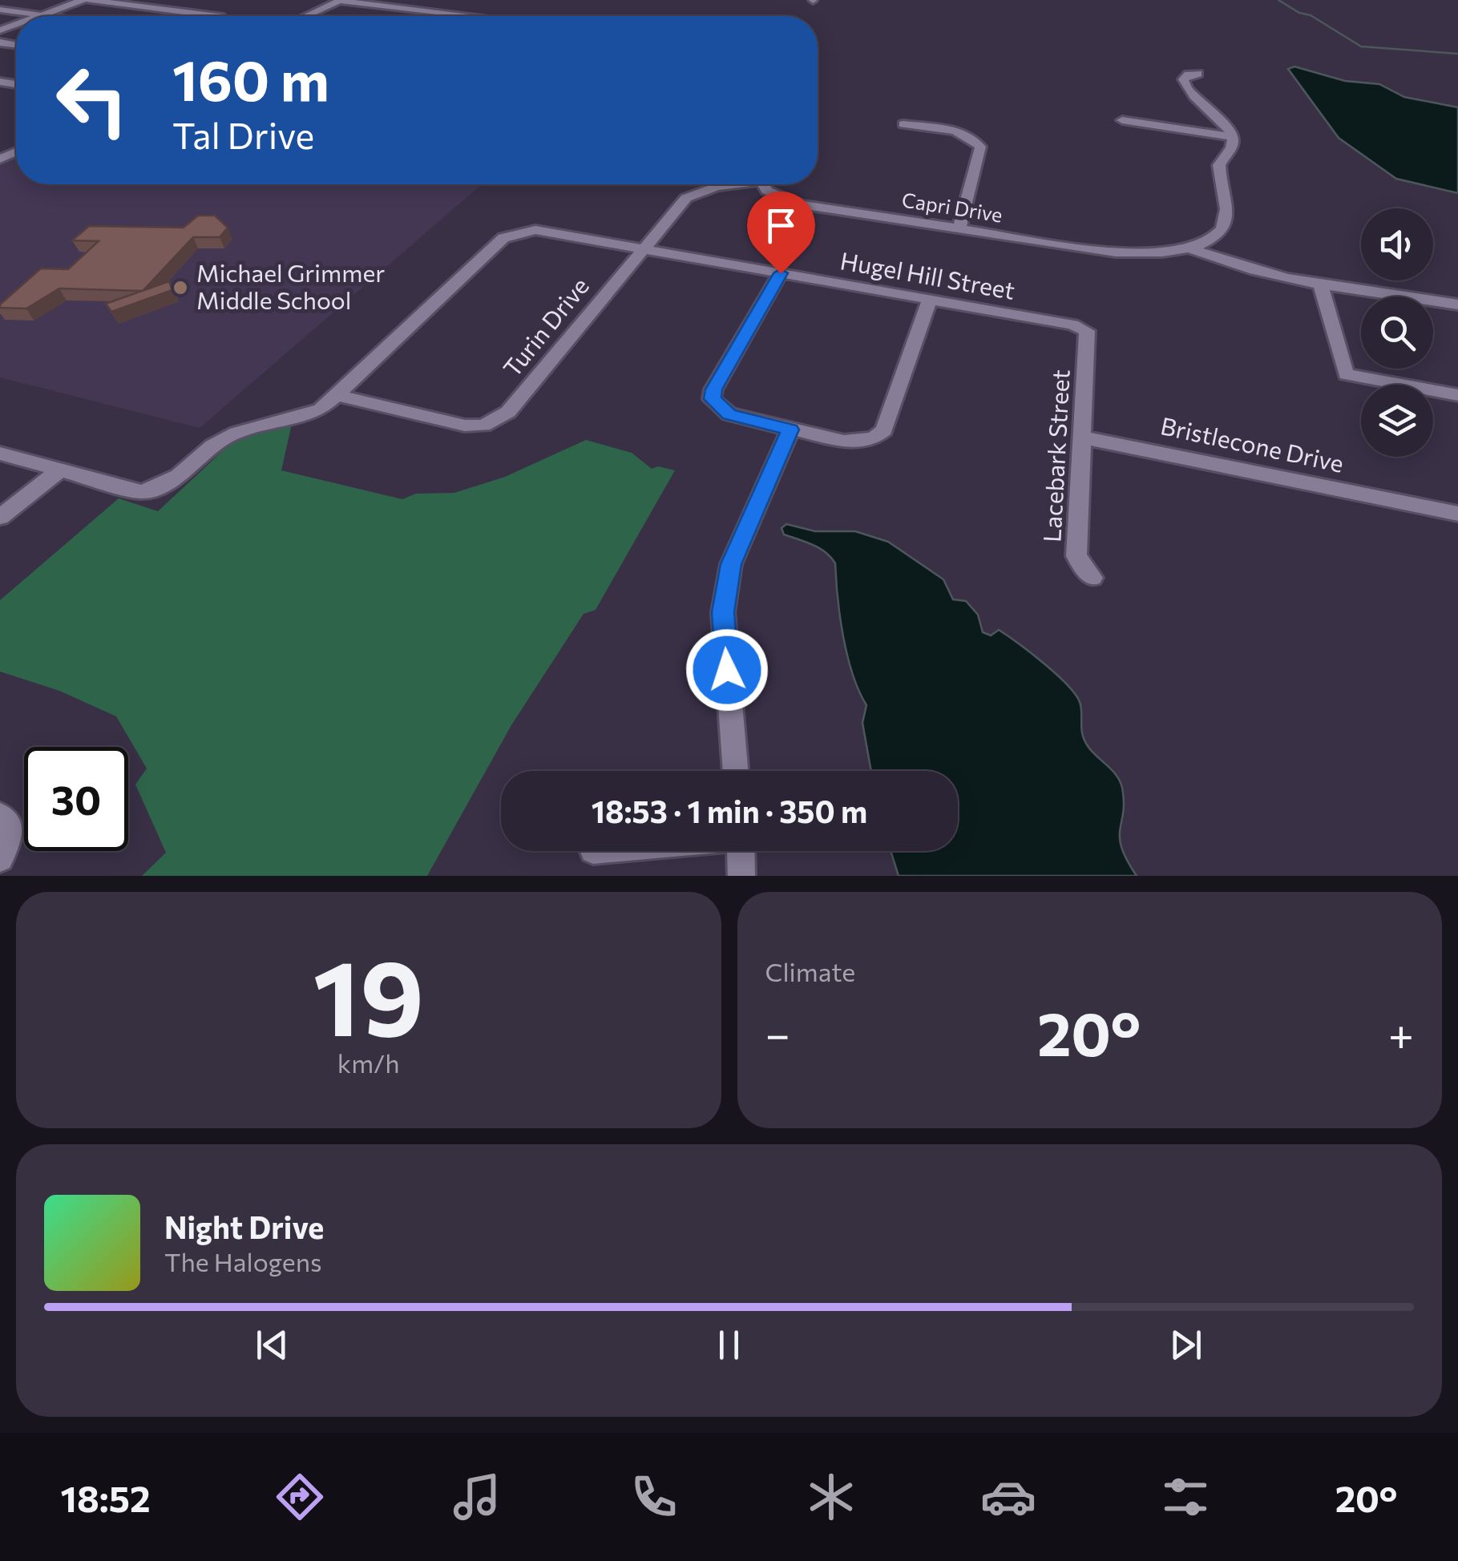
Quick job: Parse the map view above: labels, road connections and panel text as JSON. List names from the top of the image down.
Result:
{
  "streets": {
    "street": [
      "Capri Drive",
      "Hugel Hill Street",
      "Turin Drive",
      "Bristlecone Drive",
      "Lacebark Street"
    ]
  },
  "crossings": [
    ["Hugel Hill Street", "Turin Drive"],
    ["Hugel Hill Street", "Lacebark Street"],
    ["Bristlecone Drive", "Lacebark Street"]
  ],
  "places": ["Michael Grimmer Middle School"],
  "page": {
    "turn": ["160 m", "Tal Drive"],
    "limit": "30",
    "trip": "18:53 · 1 min · 350 m",
    "tile": [
      ["19", "km/h"],
      "Climate"
    ],
    "heat": ["−", "20°", "+"],
    "song": ["Night Drive", "The Halogens"],
    "tabs": ["18:52", "20°"]
  }
}
